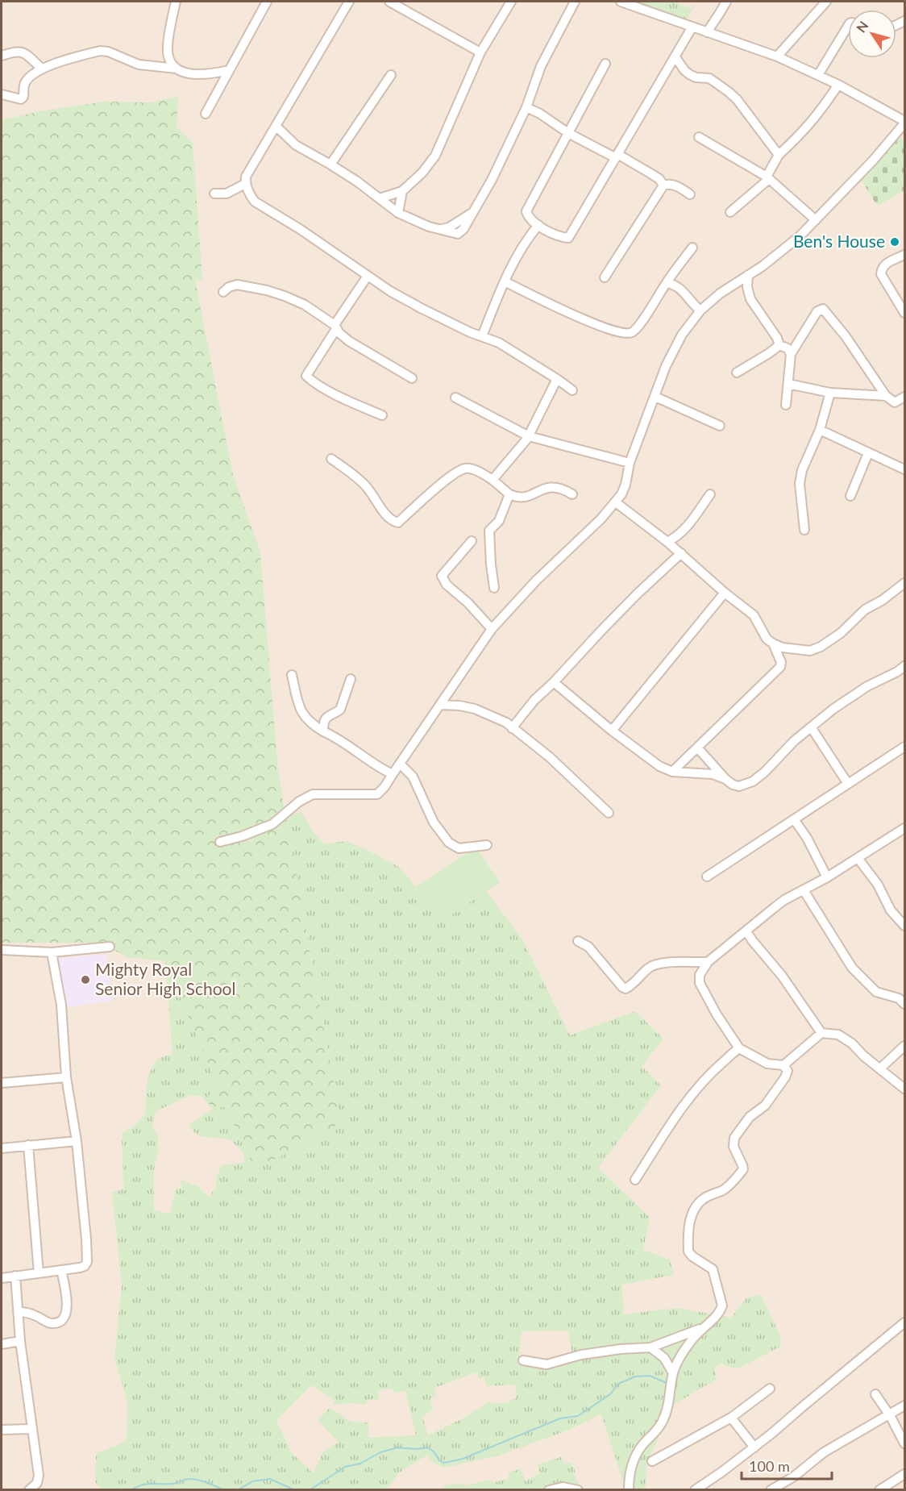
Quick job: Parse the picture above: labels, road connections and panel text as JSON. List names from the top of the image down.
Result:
{
  "places": ["Ben's House", "Mighty Royal Senior High School"],
  "scale_bar": "100 m",
  "north": "top left"
}
